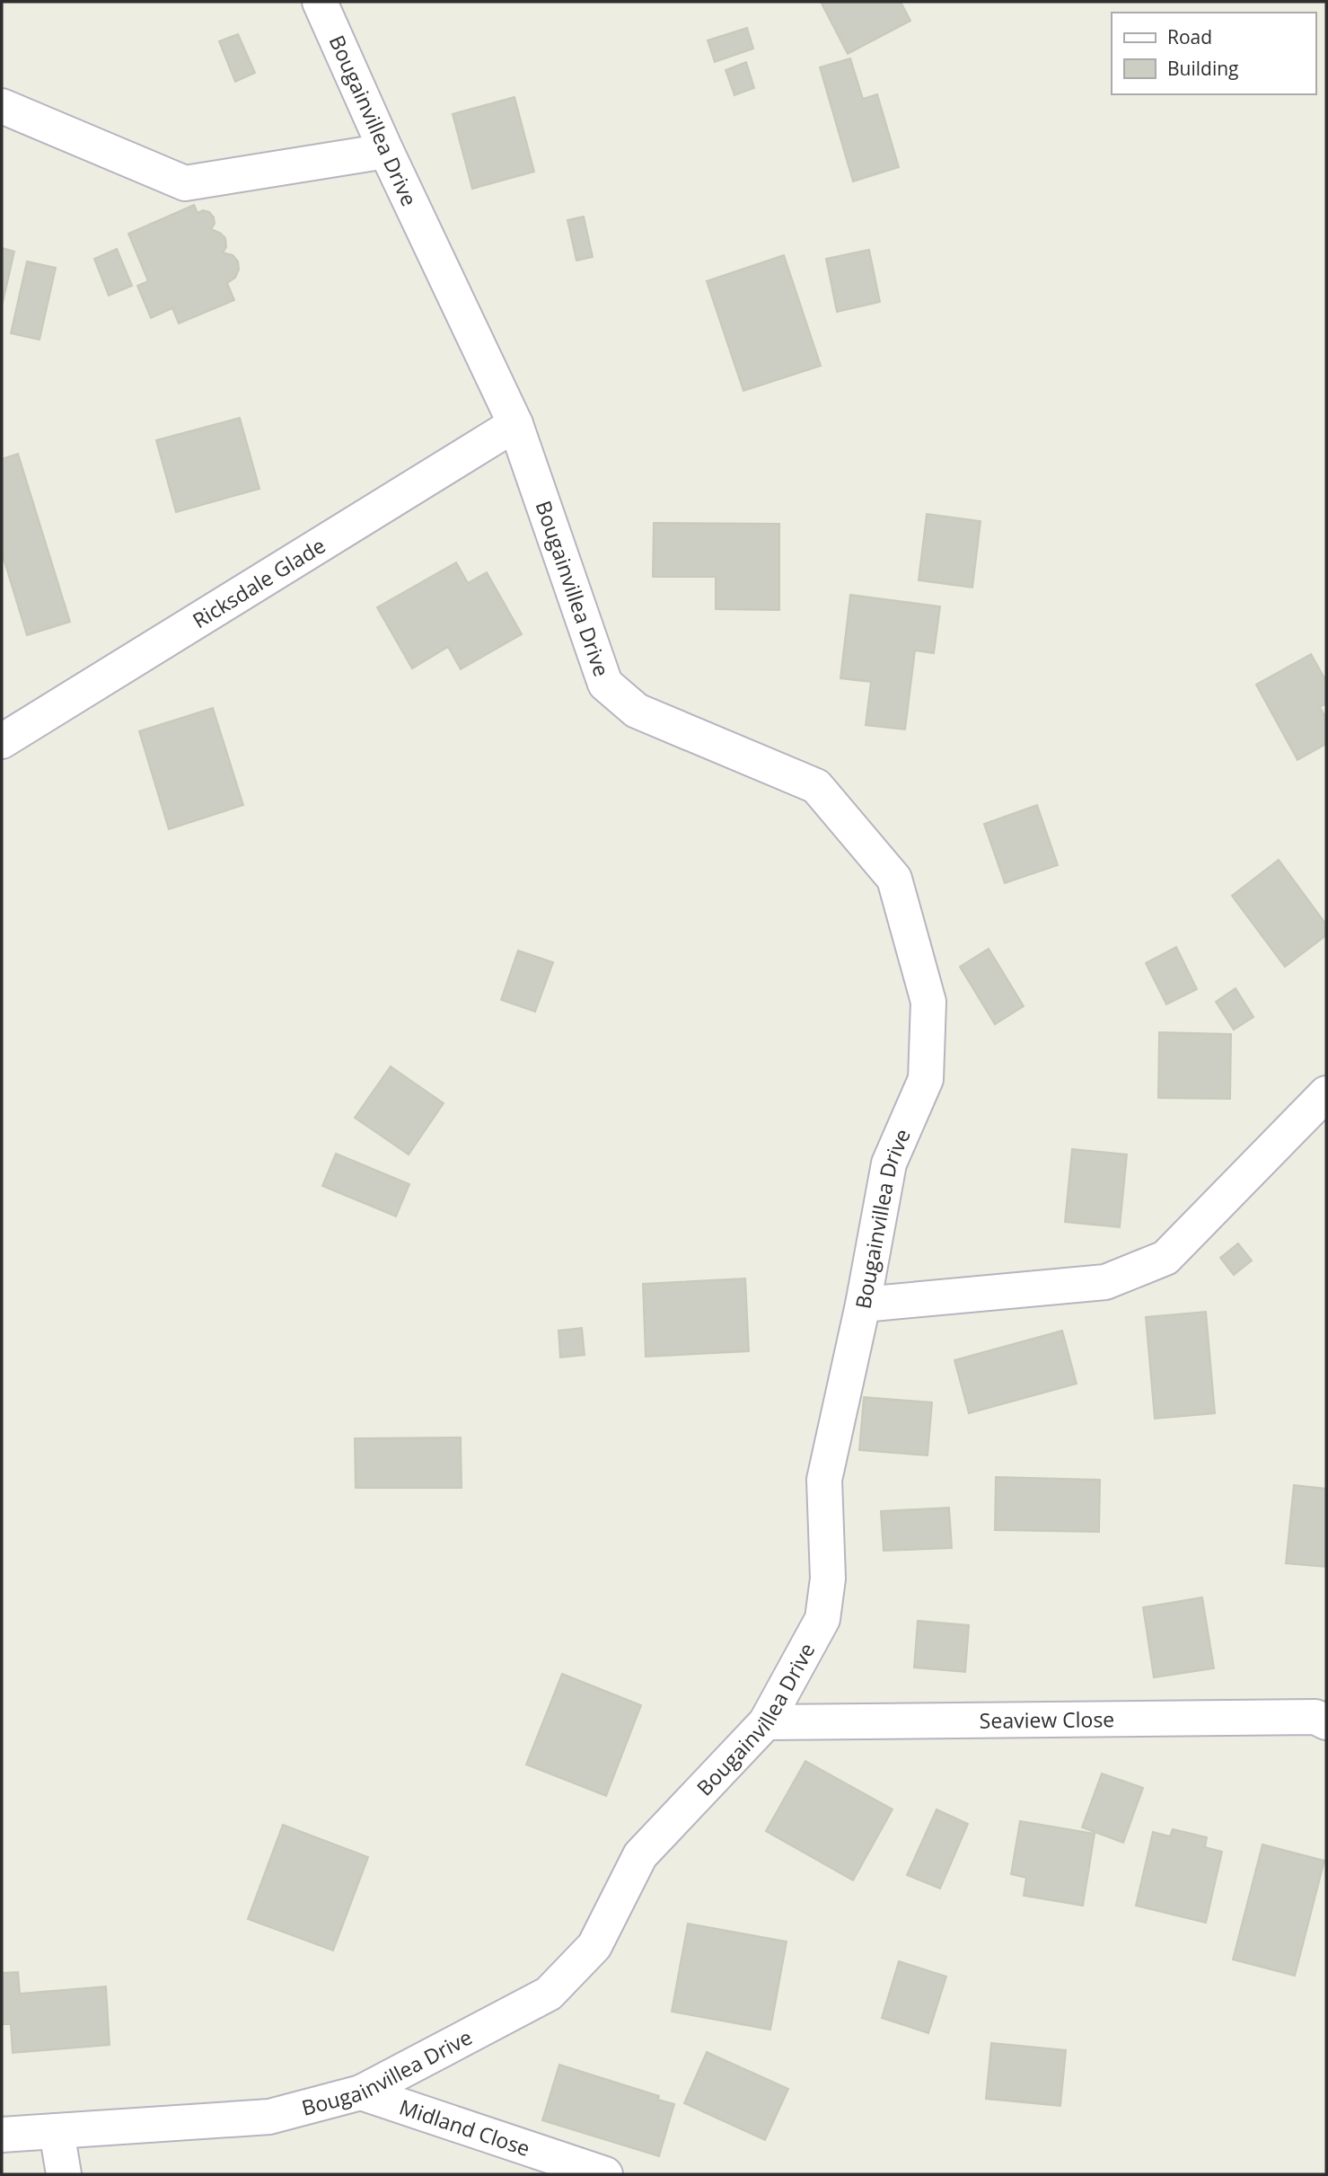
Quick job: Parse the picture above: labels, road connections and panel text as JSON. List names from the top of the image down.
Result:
{
  "streets": {
    "street": [
      "Bougainvillea Drive",
      "Ricksdale Glade",
      "Seaview Close",
      "Midland Close"
    ]
  },
  "crossings": [
    ["Bougainvillea Drive", "Ricksdale Glade"],
    ["Bougainvillea Drive", "Seaview Close"],
    ["Bougainvillea Drive", "Midland Close"]
  ],
  "legend": ["Road", "Building"]
}
